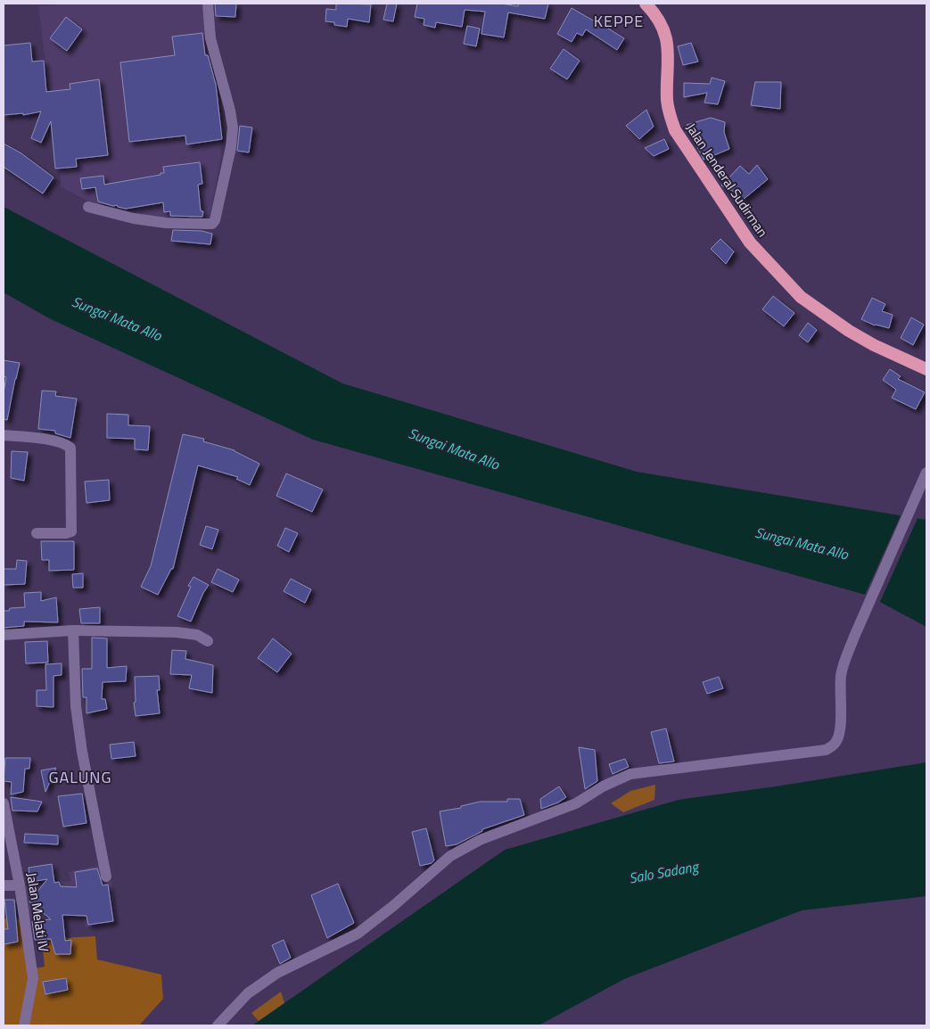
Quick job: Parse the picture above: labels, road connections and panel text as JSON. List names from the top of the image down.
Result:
{
  "streets": {
    "highway": ["Jalan Jenderal Sudirman"],
    "street": ["Jalan Melati IV"]
  },
  "districts": ["KEPPE", "GALUNG"],
  "water": ["Sungai Mata Allo", "Salo Sadang"]
}
